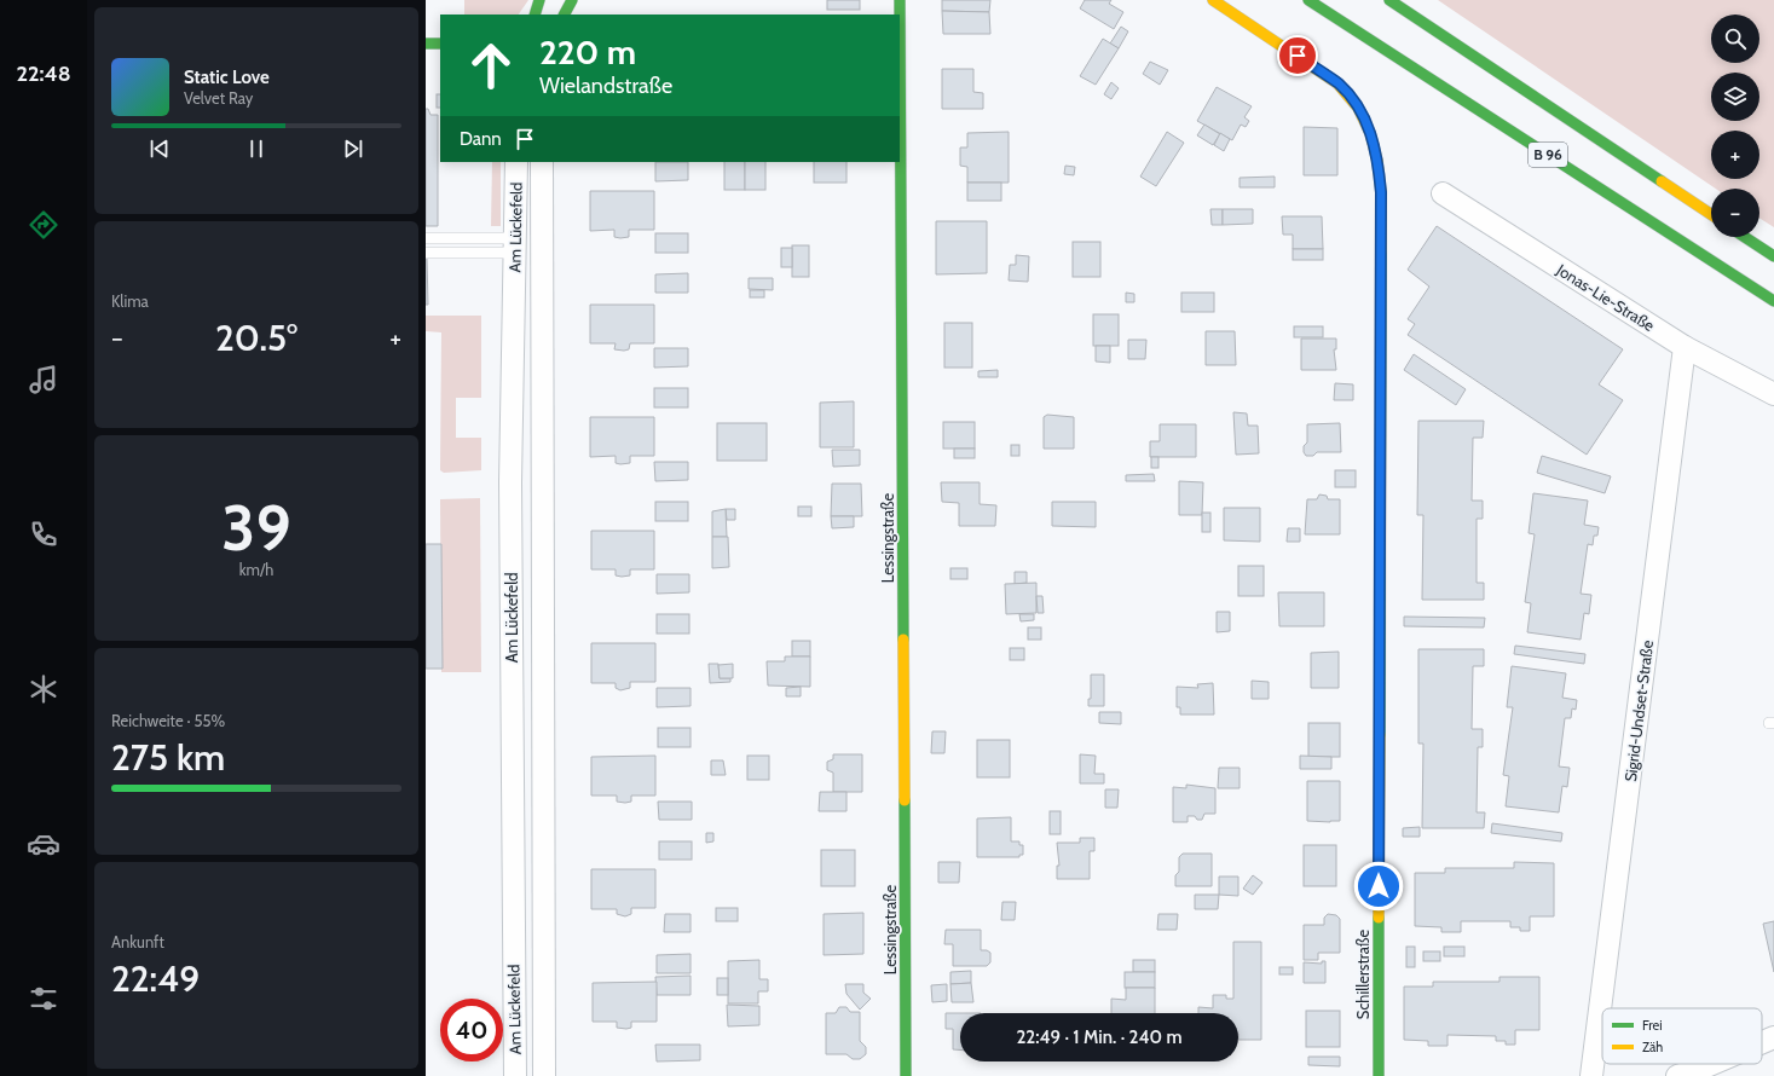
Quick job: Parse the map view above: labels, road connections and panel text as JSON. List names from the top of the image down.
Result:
{
  "streets": {
    "main road": ["B 96", "Lessingstraße", "Schillerstraße"],
    "street": ["Am Lückefeld", "Jonas-Lie-Straße", "Sigrid-Undset-Straße"]
  },
  "crossings": [
    ["Jonas-Lie-Straße", "Sigrid-Undset-Straße"]
  ],
  "legend": ["Frei", "Zäh"],
  "page": {
    "tabs": "22:48",
    "map_buttons": ["+", "−"],
    "turn": ["220 m", "Wielandstraße"],
    "song": ["Static Love", "Velvet Ray"],
    "then": "Dann",
    "tile": [
      "Klima",
      ["39", "km/h"],
      ["Reichweite · 55%", "275 km"],
      ["Ankunft", "22:49"]
    ],
    "heat": ["−", "20.5°", "+"],
    "limit": "40",
    "trip": "22:49 · 1 Min. · 240 m"
  }
}
